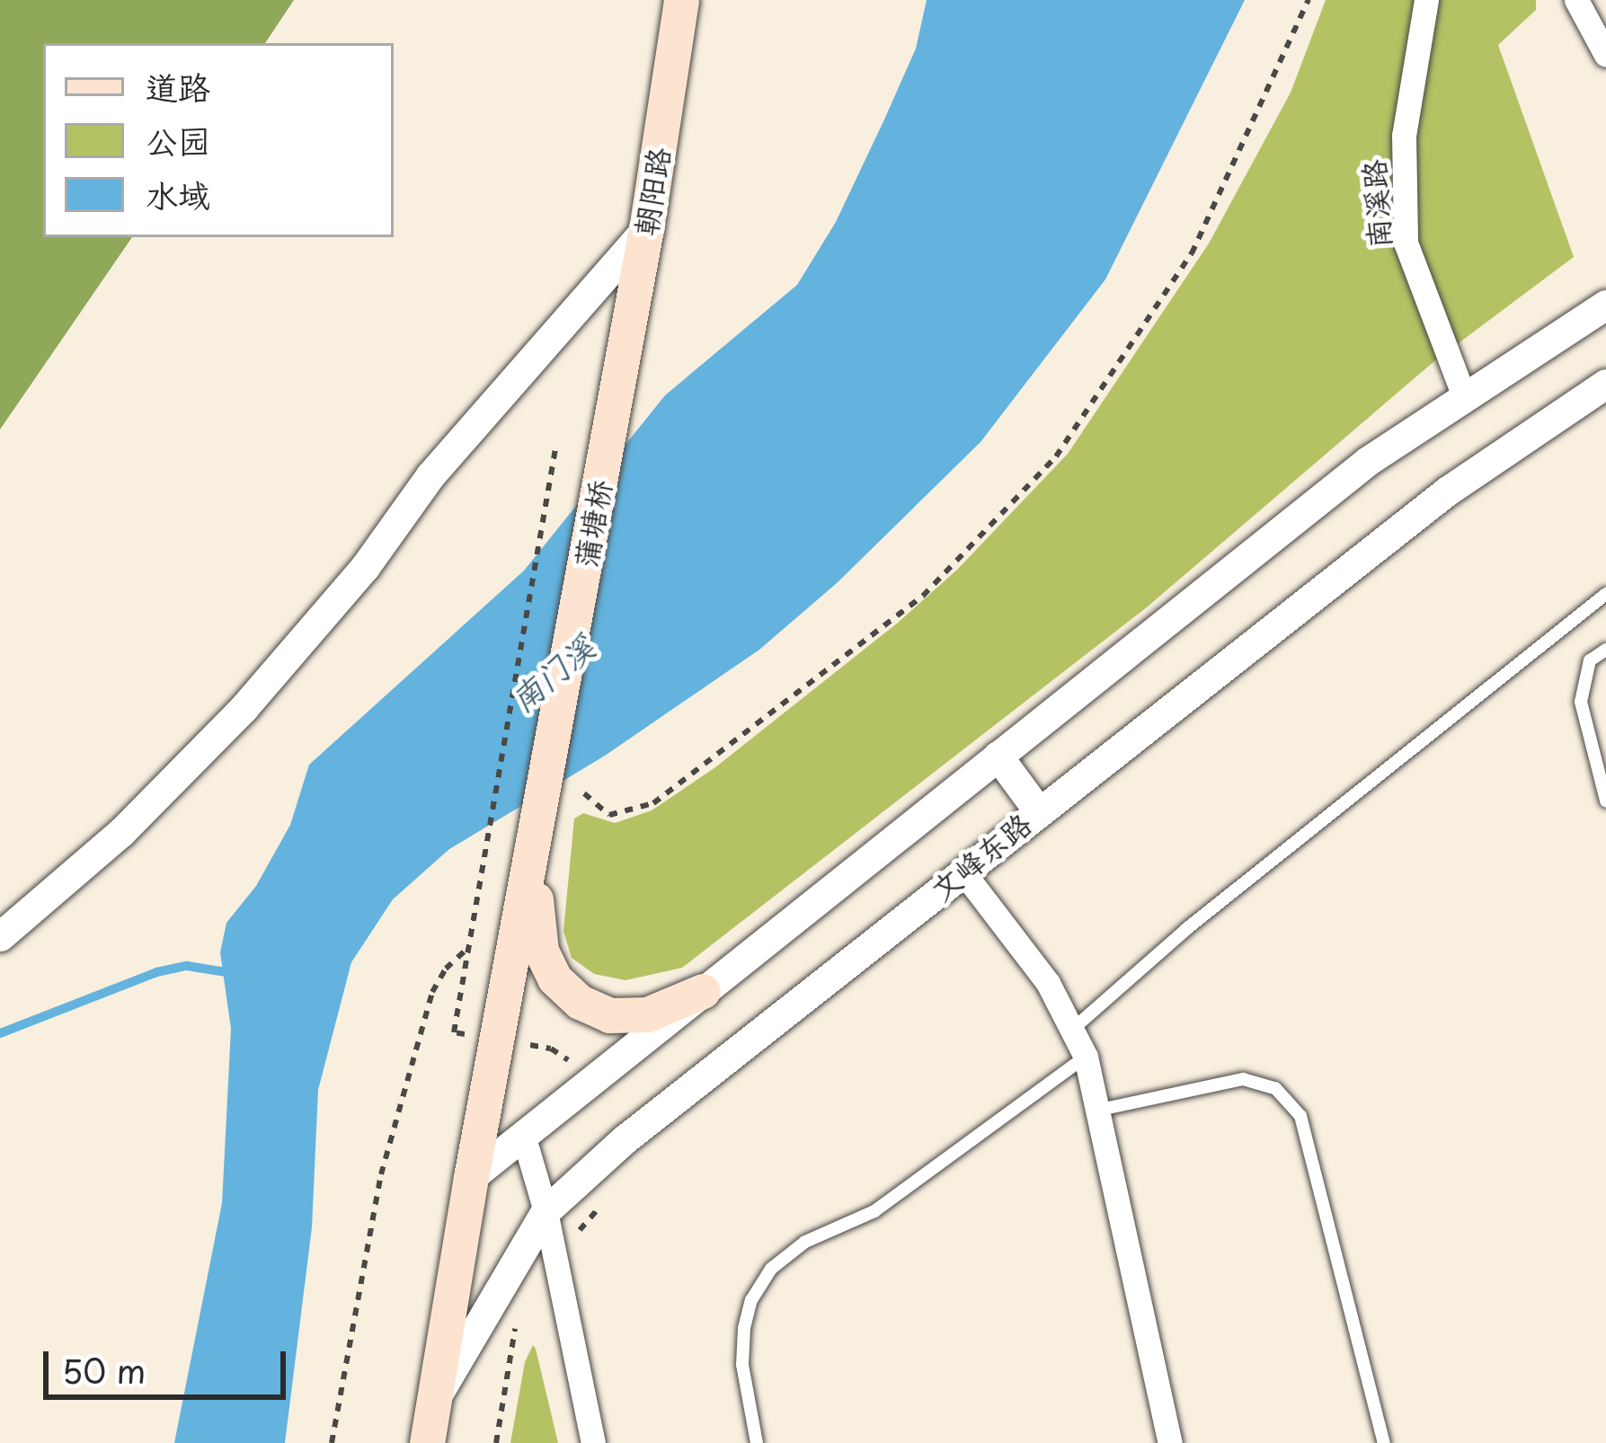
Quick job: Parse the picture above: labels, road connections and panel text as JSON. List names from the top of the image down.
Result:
{
  "streets": {
    "main road": ["朝阳路", "蒲塘桥"],
    "street": ["南溪路", "文峰东路"]
  },
  "crossings": [
    ["朝阳路", "蒲塘桥"],
    ["蒲塘桥", "文峰东路"]
  ],
  "water": ["南门溪"],
  "legend": ["道路", "公园", "水域"],
  "scale_bar": "50 m"
}
